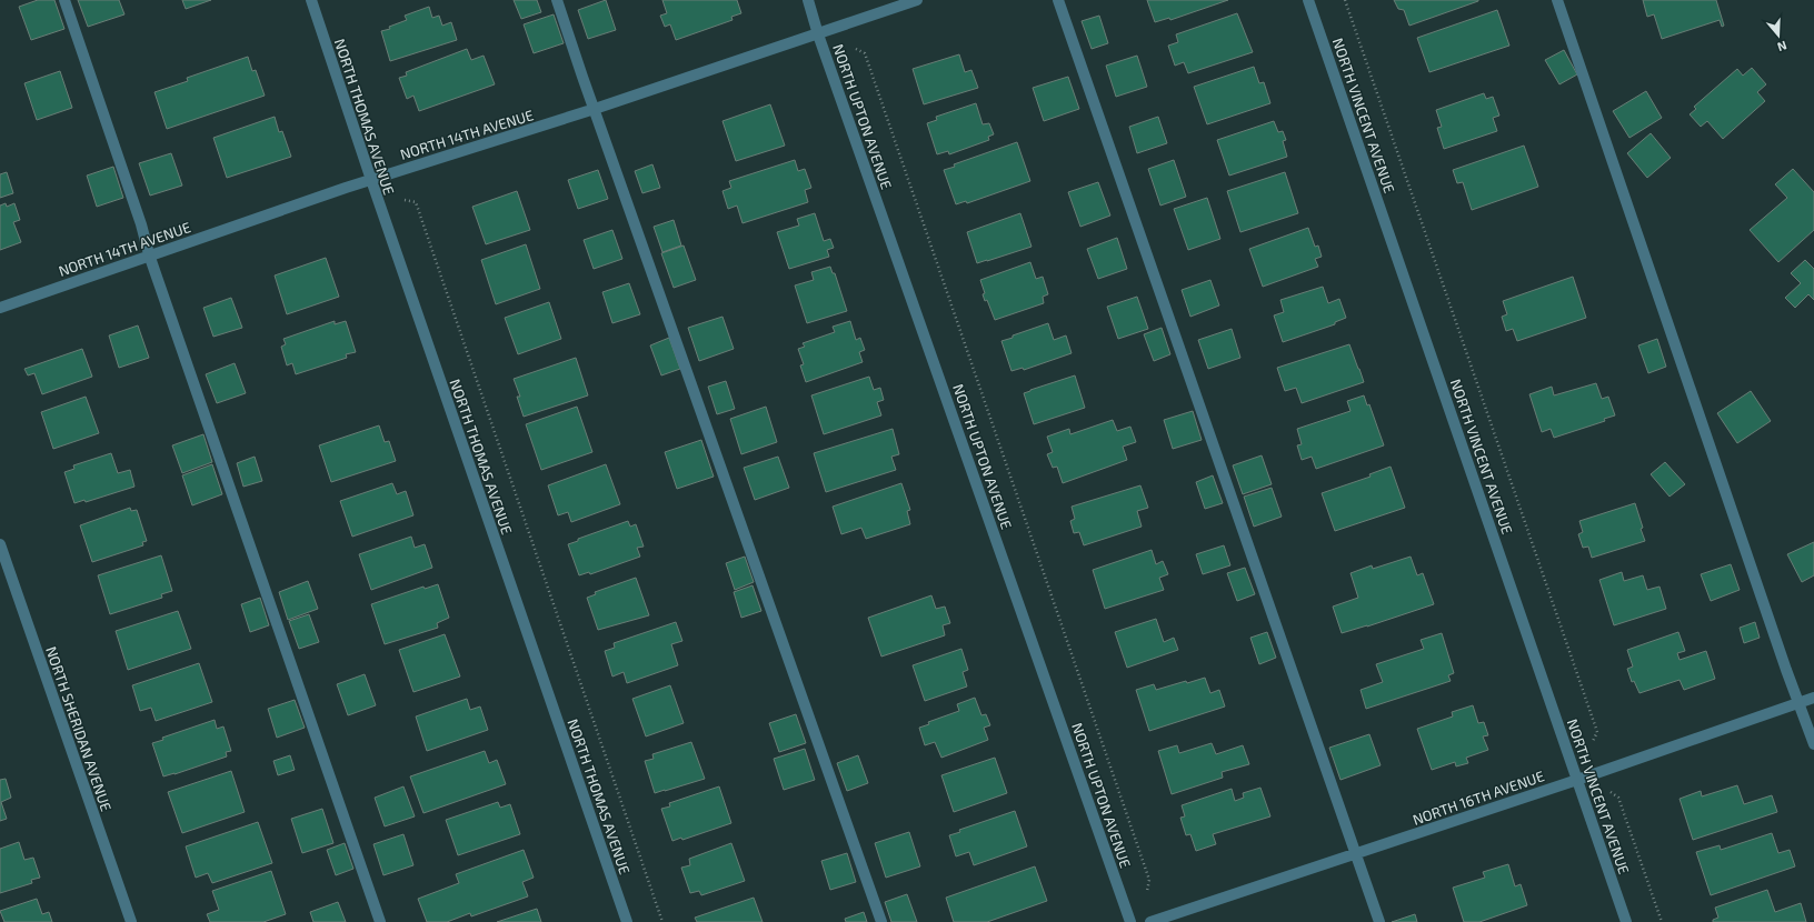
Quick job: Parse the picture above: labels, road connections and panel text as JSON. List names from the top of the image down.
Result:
{
  "streets": {
    "street": [
      "NORTH VINCENT AVENUE",
      "NORTH THOMAS AVENUE",
      "NORTH UPTON AVENUE",
      "NORTH 14TH AVENUE",
      "NORTH SHERIDAN AVENUE",
      "NORTH 16TH AVENUE"
    ]
  },
  "crossings": [
    ["NORTH VINCENT AVENUE", "NORTH 16TH AVENUE"],
    ["NORTH THOMAS AVENUE", "NORTH 14TH AVENUE"],
    ["NORTH UPTON AVENUE", "NORTH 14TH AVENUE"]
  ],
  "north": "bottom"
}
